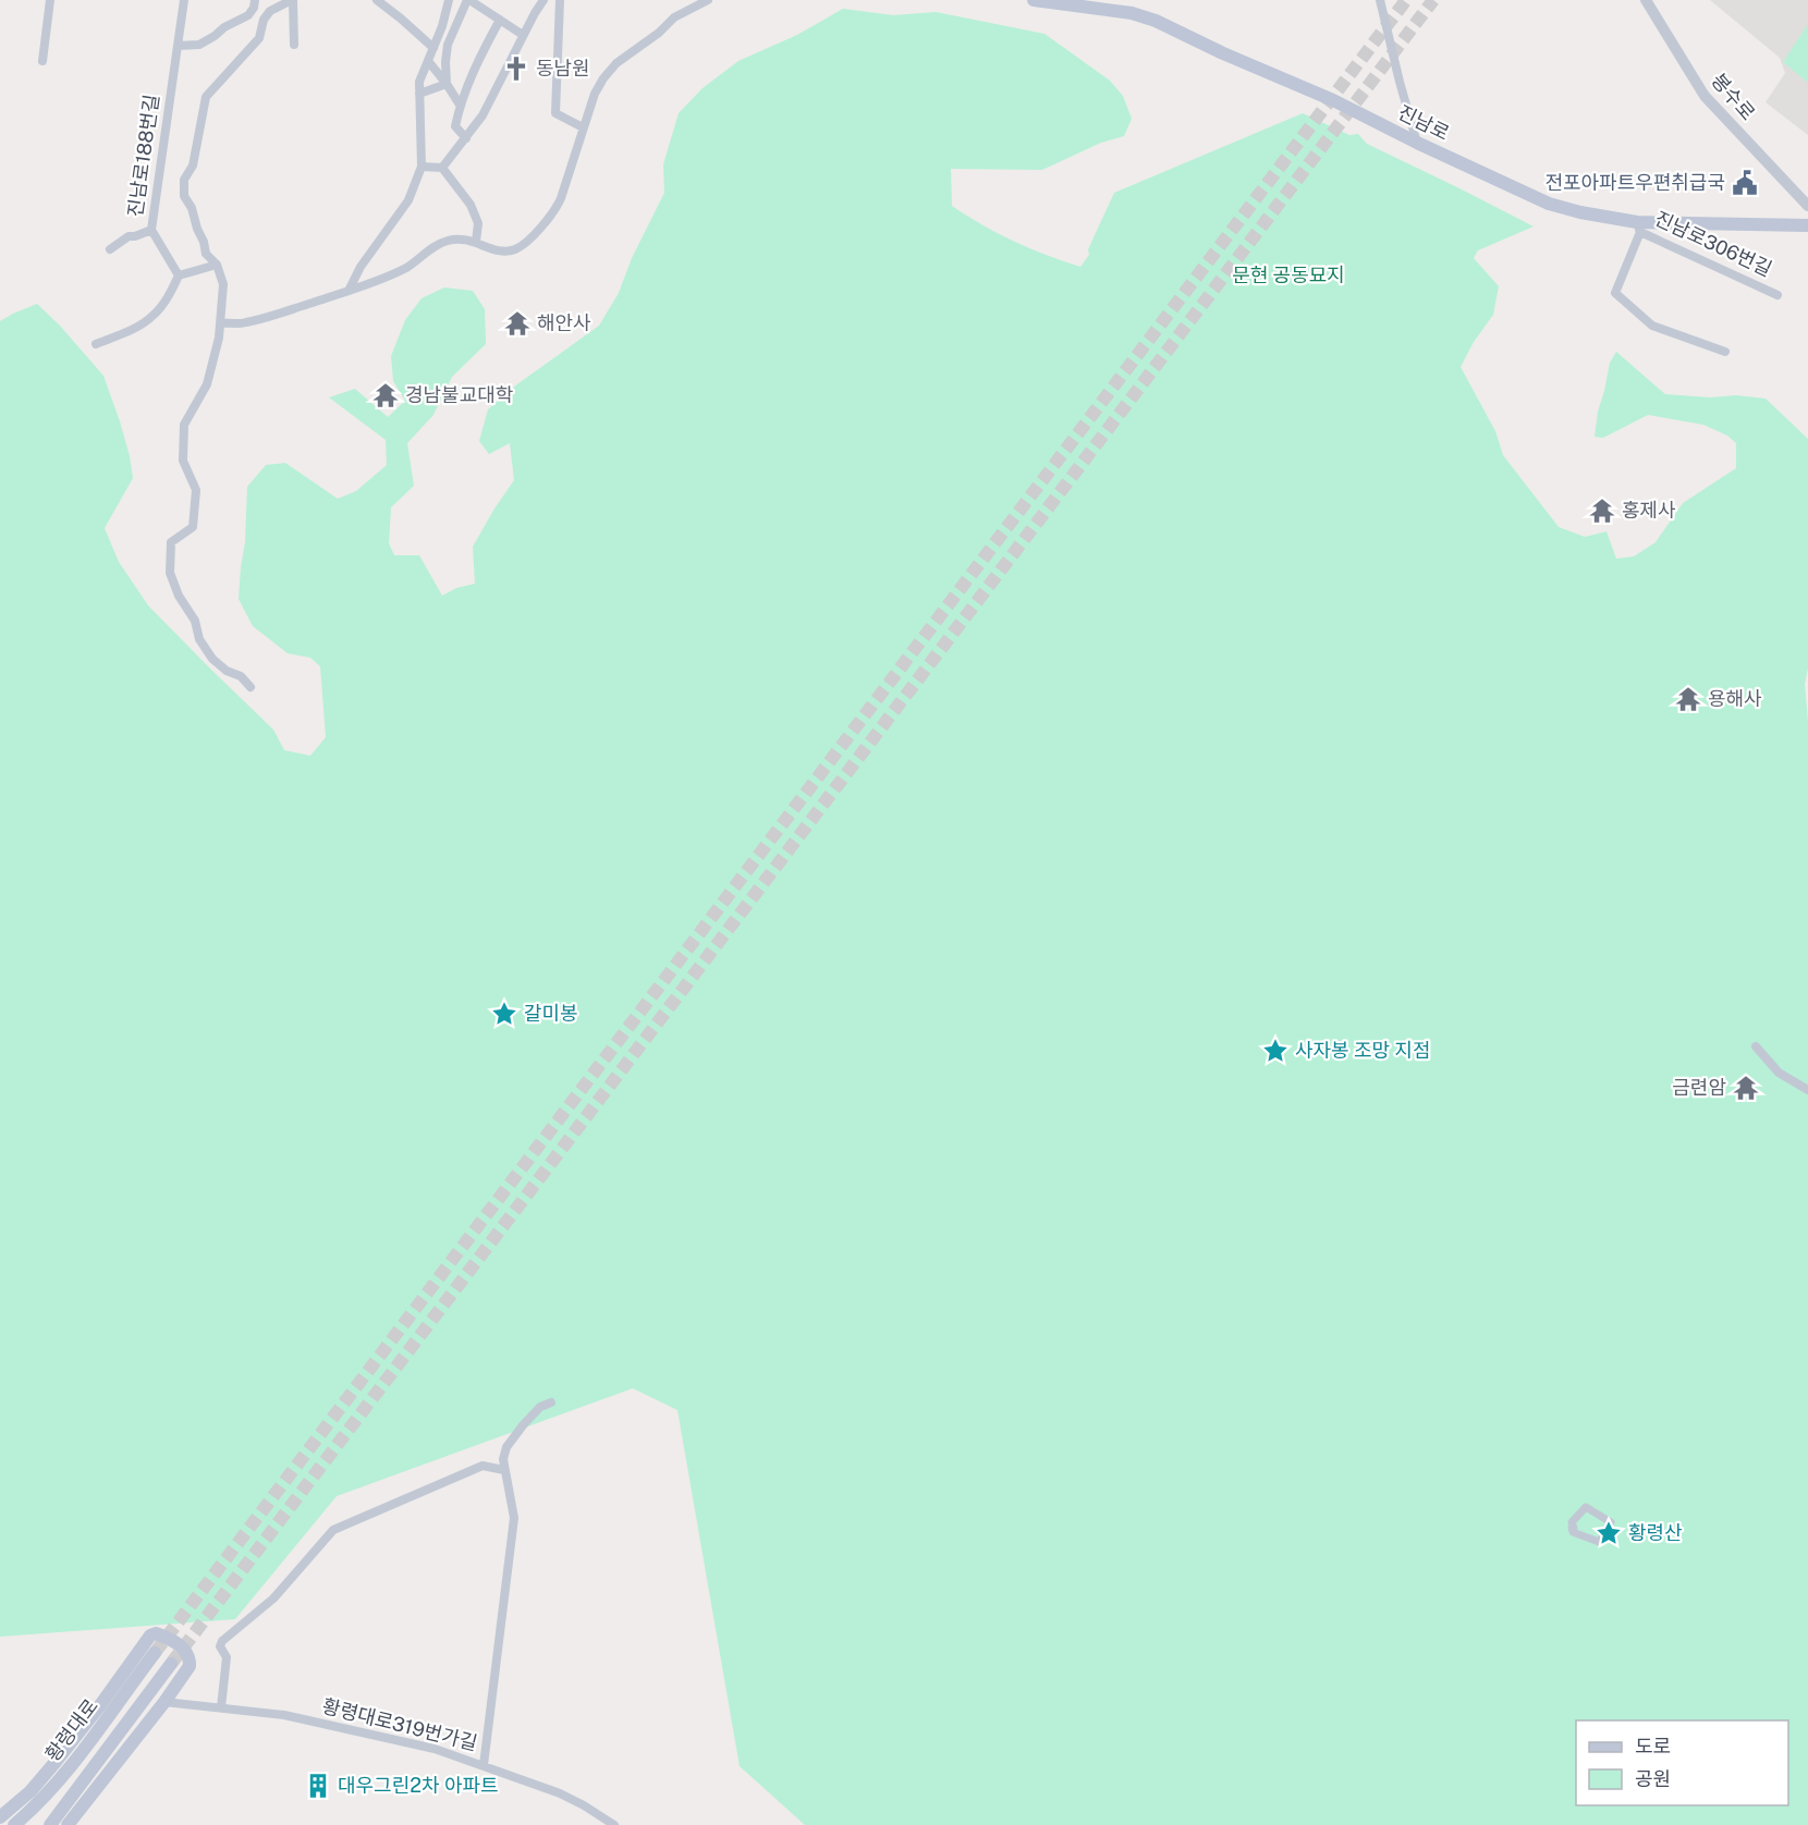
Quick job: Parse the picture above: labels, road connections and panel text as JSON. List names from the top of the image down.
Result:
{
  "streets": {
    "main road": ["진남로", "황령대로"],
    "street": [
      "봉수로",
      "진남로188번길",
      "진남로306번길",
      "황령대로319번가길"
    ]
  },
  "crossings": [
    ["진남로", "진남로306번길"]
  ],
  "parks": ["문현 공동묘지"],
  "places": {
    "church": ["동남원"],
    "public building": ["전포아파트우편취급국"],
    "temple": [
      "해안사",
      "경남불교대학",
      "홍제사",
      "용해사",
      "금련암"
    ],
    "place": ["갈미봉", "사자봉 조망 지점", "황령산"],
    "building": ["대우그린2차 아파트"]
  },
  "legend": ["도로", "공원"]
}
